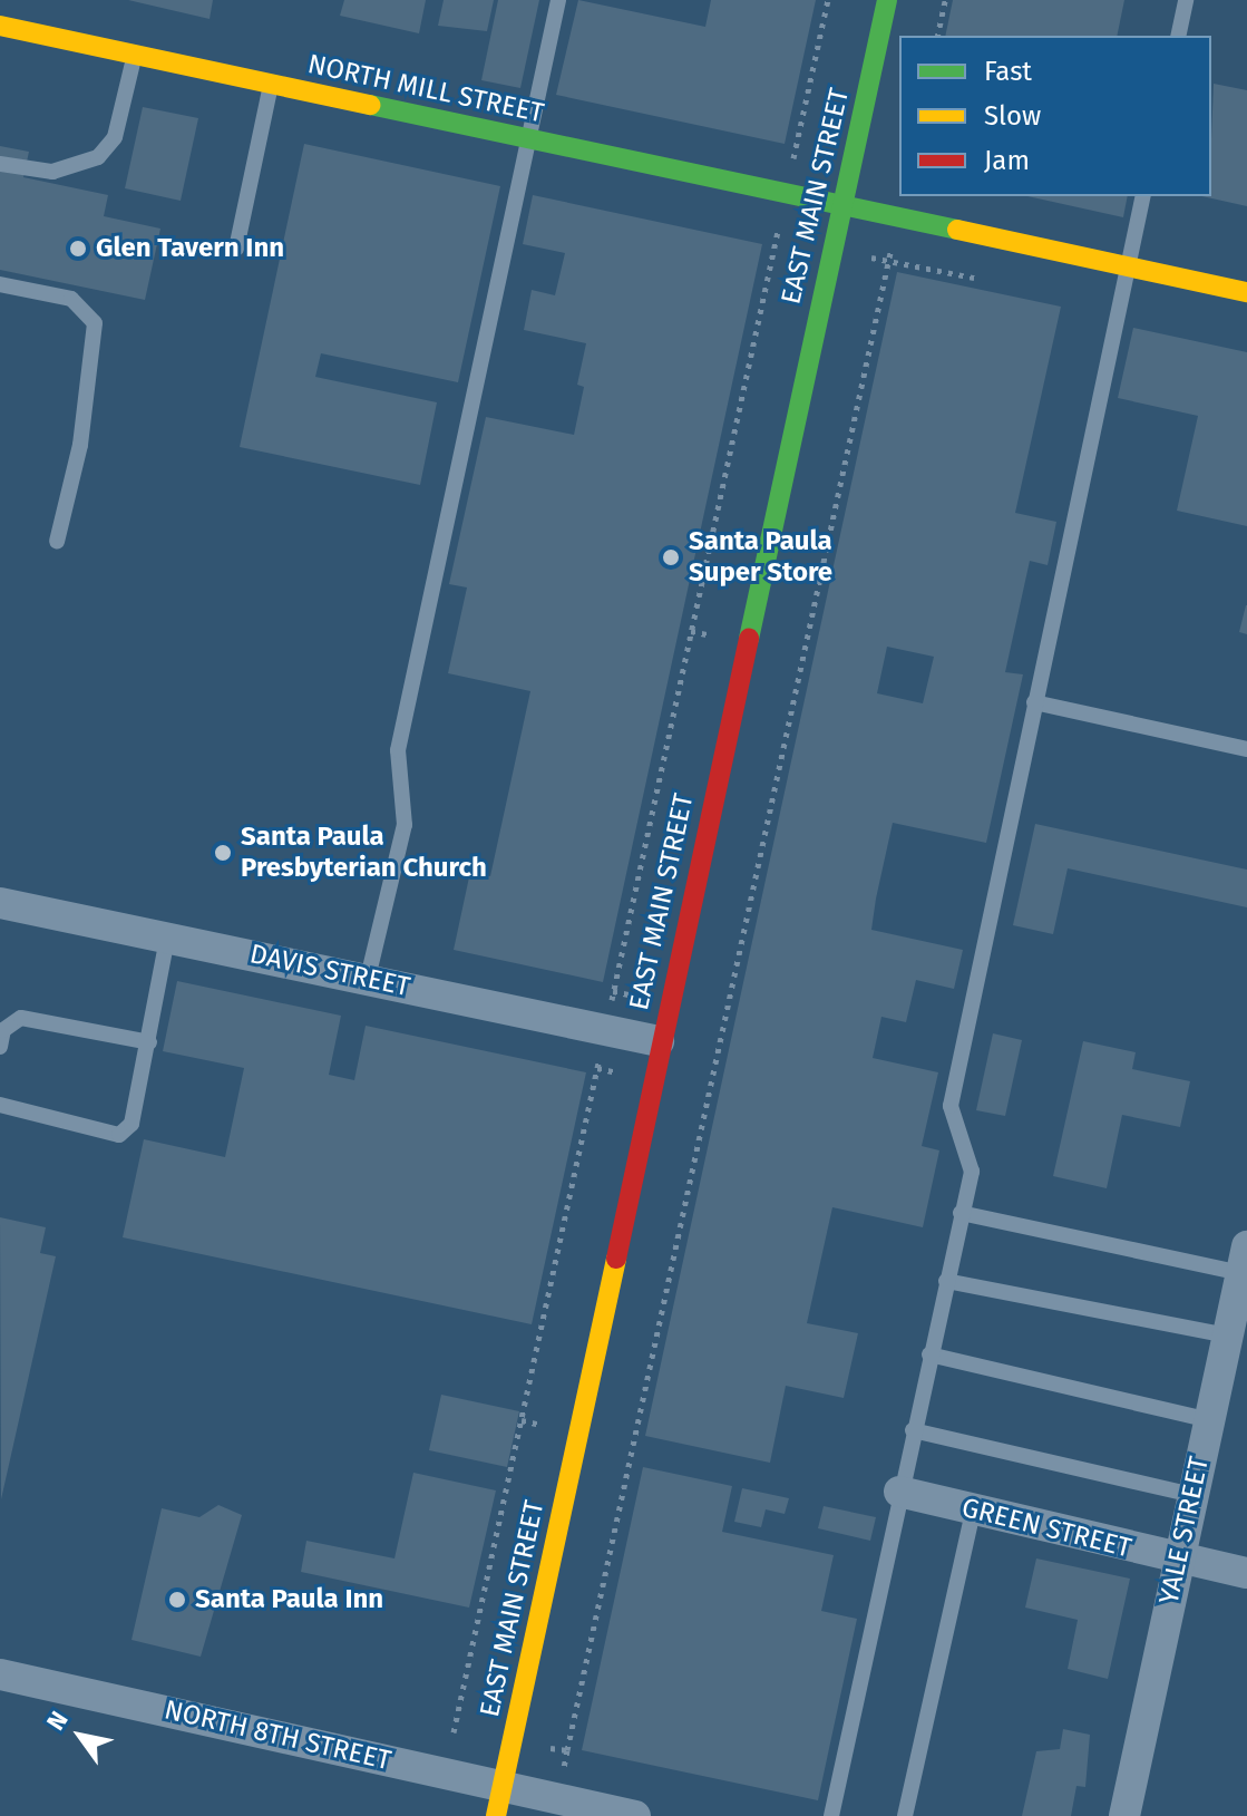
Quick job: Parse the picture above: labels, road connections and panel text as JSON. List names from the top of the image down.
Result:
{
  "streets": {
    "street": [
      "NORTH MILL STREET",
      "EAST MAIN STREET",
      "DAVIS STREET",
      "GREEN STREET",
      "YALE STREET",
      "NORTH 8TH STREET"
    ]
  },
  "crossings": [
    ["NORTH MILL STREET", "EAST MAIN STREET"],
    ["EAST MAIN STREET", "DAVIS STREET"],
    ["EAST MAIN STREET", "NORTH 8TH STREET"],
    ["GREEN STREET", "YALE STREET"]
  ],
  "places": [
    "Glen Tavern Inn",
    "Santa Paula Super Store",
    "Santa Paula Presbyterian Church",
    "Santa Paula Inn"
  ],
  "legend": ["Fast", "Slow", "Jam"],
  "north": "top left"
}
